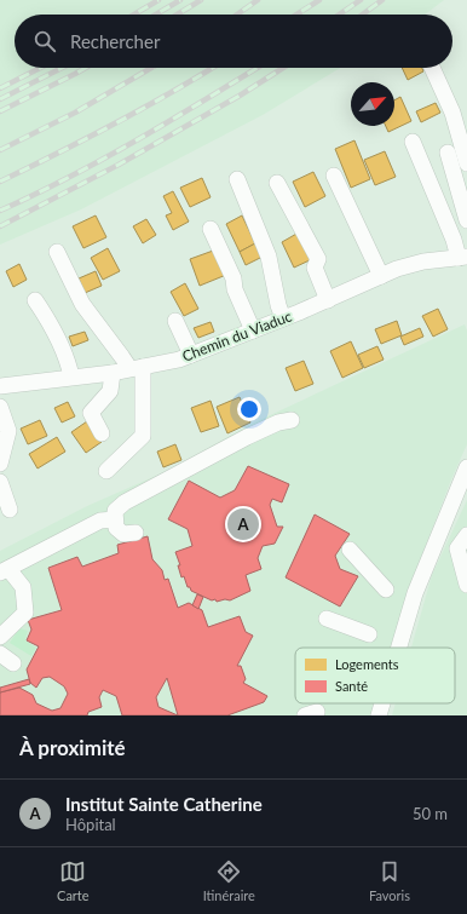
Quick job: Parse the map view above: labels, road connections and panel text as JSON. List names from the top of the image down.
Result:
{
  "streets": {
    "street": ["Chemin du Viaduc"]
  },
  "legend": ["Logements", "Santé"],
  "north": "top right",
  "page": {
    "search": "Rechercher",
    "pins": "A",
    "heading": "À proximité",
    "list": [
      {
        "mark": "A",
        "name": "Institut Sainte Catherine",
        "note": "Hôpital",
        "value": "50 m"
      }
    ],
    "nav": ["Carte", "Itinéraire", "Favoris"]
  }
}
